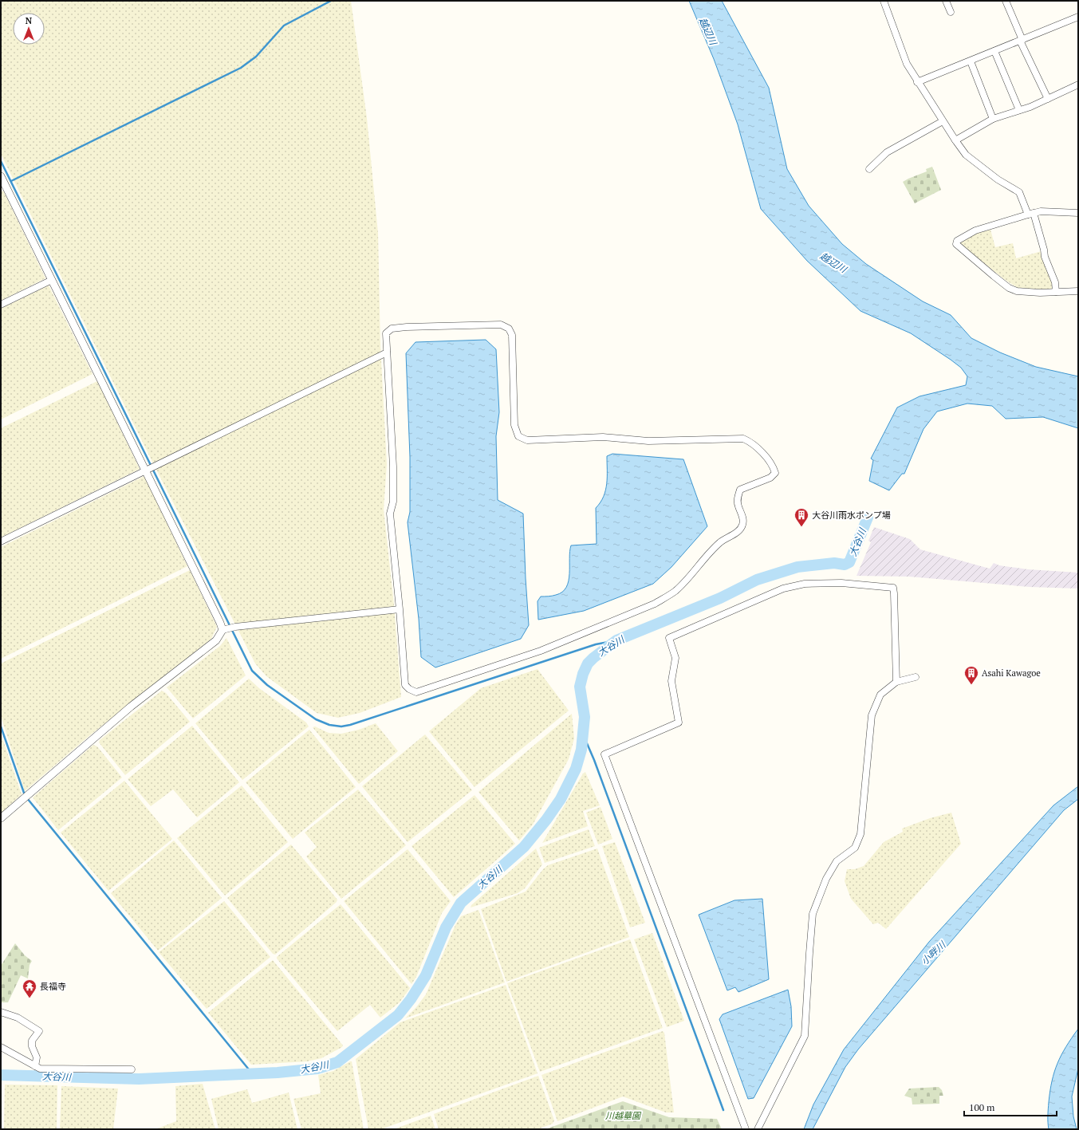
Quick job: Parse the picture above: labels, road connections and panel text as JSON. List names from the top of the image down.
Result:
{
  "water": ["越辺川", "大谷川", "小畔川"],
  "parks": ["川越墓園"],
  "places": {
    "building": ["大谷川雨水ポンプ場", "Asahi Kawagoe"],
    "temple": ["長福寺"]
  },
  "scale_bar": "100 m",
  "north": "top"
}
